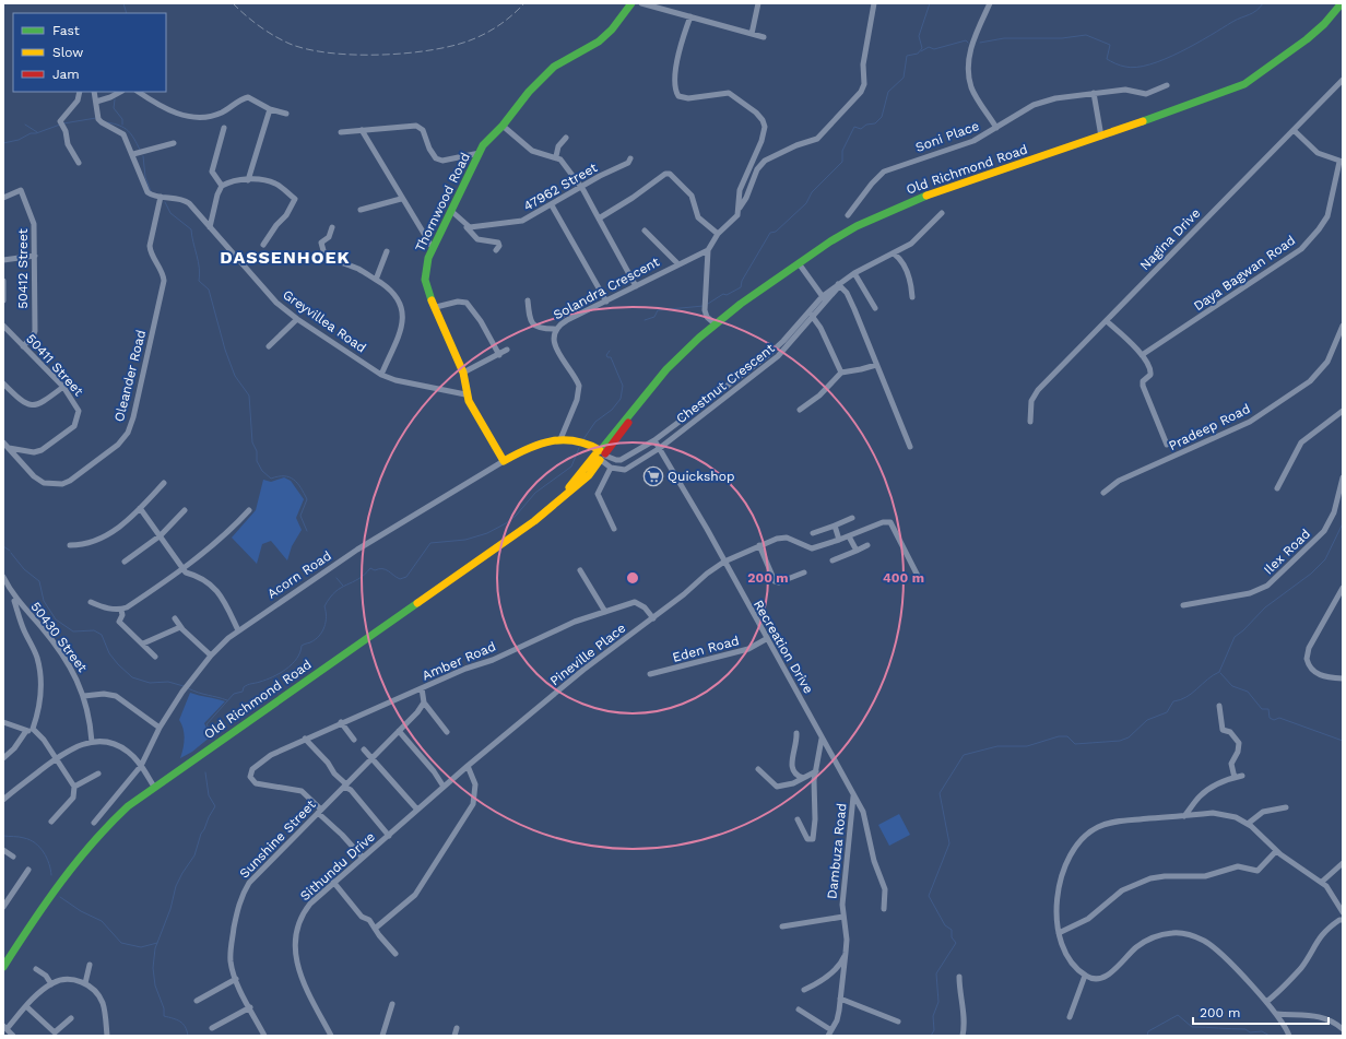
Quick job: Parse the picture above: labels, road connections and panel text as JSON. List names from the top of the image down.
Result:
{
  "streets": {
    "street": [
      "Soni Place",
      "Old Richmond Road",
      "47962 Street",
      "Thornwood Road",
      "Nagina Drive",
      "50412 Street",
      "Daya Bagwan Road",
      "Solandra Crescent",
      "Greyvillea Road",
      "50411 Street",
      "Oleander Road",
      "Chestnut Crescent",
      "Pradeep Road",
      "Ilex Road",
      "Acorn Road",
      "50430 Street",
      "Recreation Drive",
      "Eden Road",
      "Pineville Place",
      "Amber Road",
      "Sunshine Street",
      "Dambuza Road",
      "Sithundu Drive"
    ]
  },
  "crossings": [
    ["Old Richmond Road", "Chestnut Crescent"],
    ["Old Richmond Road", "Acorn Road"],
    ["Thornwood Road", "Greyvillea Road"],
    ["Thornwood Road", "Acorn Road"],
    ["50412 Street", "50411 Street"],
    ["Solandra Crescent", "Acorn Road"],
    ["Greyvillea Road", "Oleander Road"],
    ["50411 Street", "Oleander Road"],
    ["Chestnut Crescent", "Acorn Road"],
    ["Chestnut Crescent", "Recreation Drive"],
    ["Recreation Drive", "Eden Road"],
    ["Recreation Drive", "Pineville Place"],
    ["Recreation Drive", "Dambuza Road"],
    ["Pineville Place", "Amber Road"],
    ["Pineville Place", "Sithundu Drive"],
    ["Amber Road", "Sunshine Street"]
  ],
  "districts": ["DASSENHOEK"],
  "places": {
    "supermarket": ["Quickshop"]
  },
  "legend": ["Fast", "Slow", "Jam"],
  "scale_bar": "200 m",
  "rings": ["200 m", "400 m"]
}
